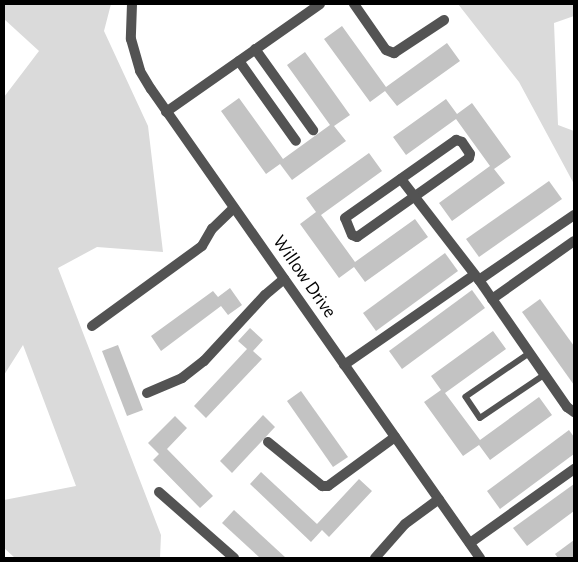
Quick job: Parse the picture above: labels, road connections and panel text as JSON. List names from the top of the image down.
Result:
{
  "streets": {
    "street": ["Willow Drive"]
  }
}
